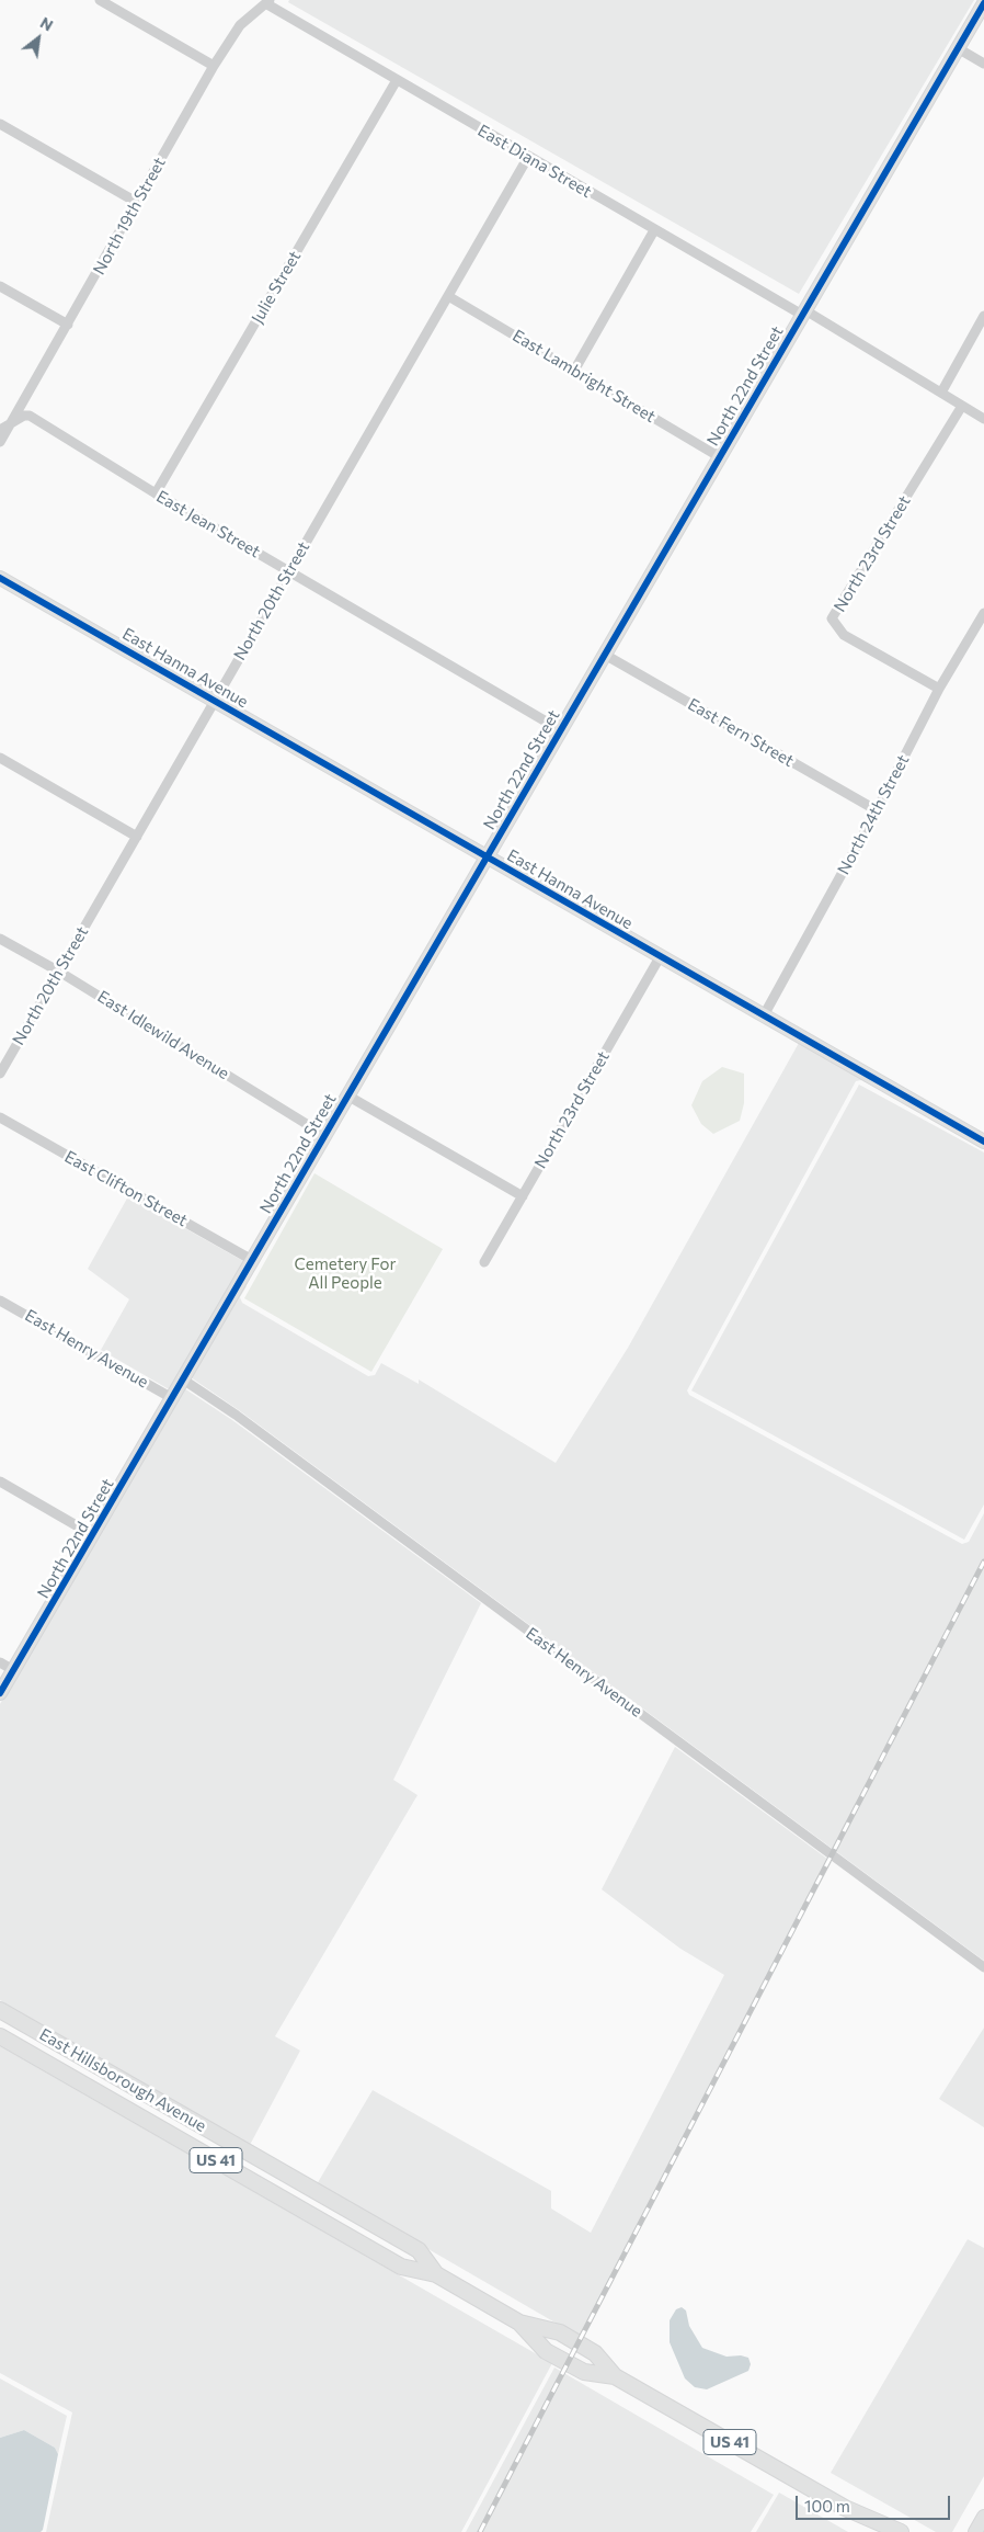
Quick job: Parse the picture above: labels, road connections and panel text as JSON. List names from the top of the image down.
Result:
{
  "streets": {
    "main road": ["East Hillsborough Avenue", "US 41"],
    "street": [
      "East Diana Street",
      "North 19th Street",
      "Julie Street",
      "East Lambright Street",
      "North 22nd Street",
      "East Jean Street",
      "North 23rd Street",
      "North 20th Street",
      "East Hanna Avenue",
      "East Fern Street",
      "North 24th Street",
      "East Idlewild Avenue",
      "East Clifton Street",
      "East Henry Avenue"
    ]
  },
  "crossings": [
    ["East Diana Street", "North 19th Street"],
    ["East Diana Street", "Julie Street"],
    ["East Diana Street", "North 22nd Street"],
    ["East Diana Street", "North 23rd Street"],
    ["East Diana Street", "North 20th Street"],
    ["North 19th Street", "East Jean Street"],
    ["Julie Street", "East Jean Street"],
    ["East Lambright Street", "North 22nd Street"],
    ["East Lambright Street", "North 20th Street"],
    ["North 22nd Street", "East Jean Street"],
    ["North 22nd Street", "East Hanna Avenue"],
    ["North 22nd Street", "East Fern Street"],
    ["North 22nd Street", "East Idlewild Avenue"],
    ["North 22nd Street", "East Clifton Street"],
    ["North 22nd Street", "East Henry Avenue"],
    ["East Jean Street", "North 20th Street"],
    ["North 23rd Street", "East Hanna Avenue"],
    ["North 23rd Street", "North 24th Street"],
    ["North 20th Street", "East Hanna Avenue"],
    ["North 20th Street", "East Idlewild Avenue"],
    ["East Hanna Avenue", "North 24th Street"],
    ["East Fern Street", "North 24th Street"]
  ],
  "parks": ["Cemetery For All People"],
  "scale_bar": "100 m",
  "north": "top right"
}
